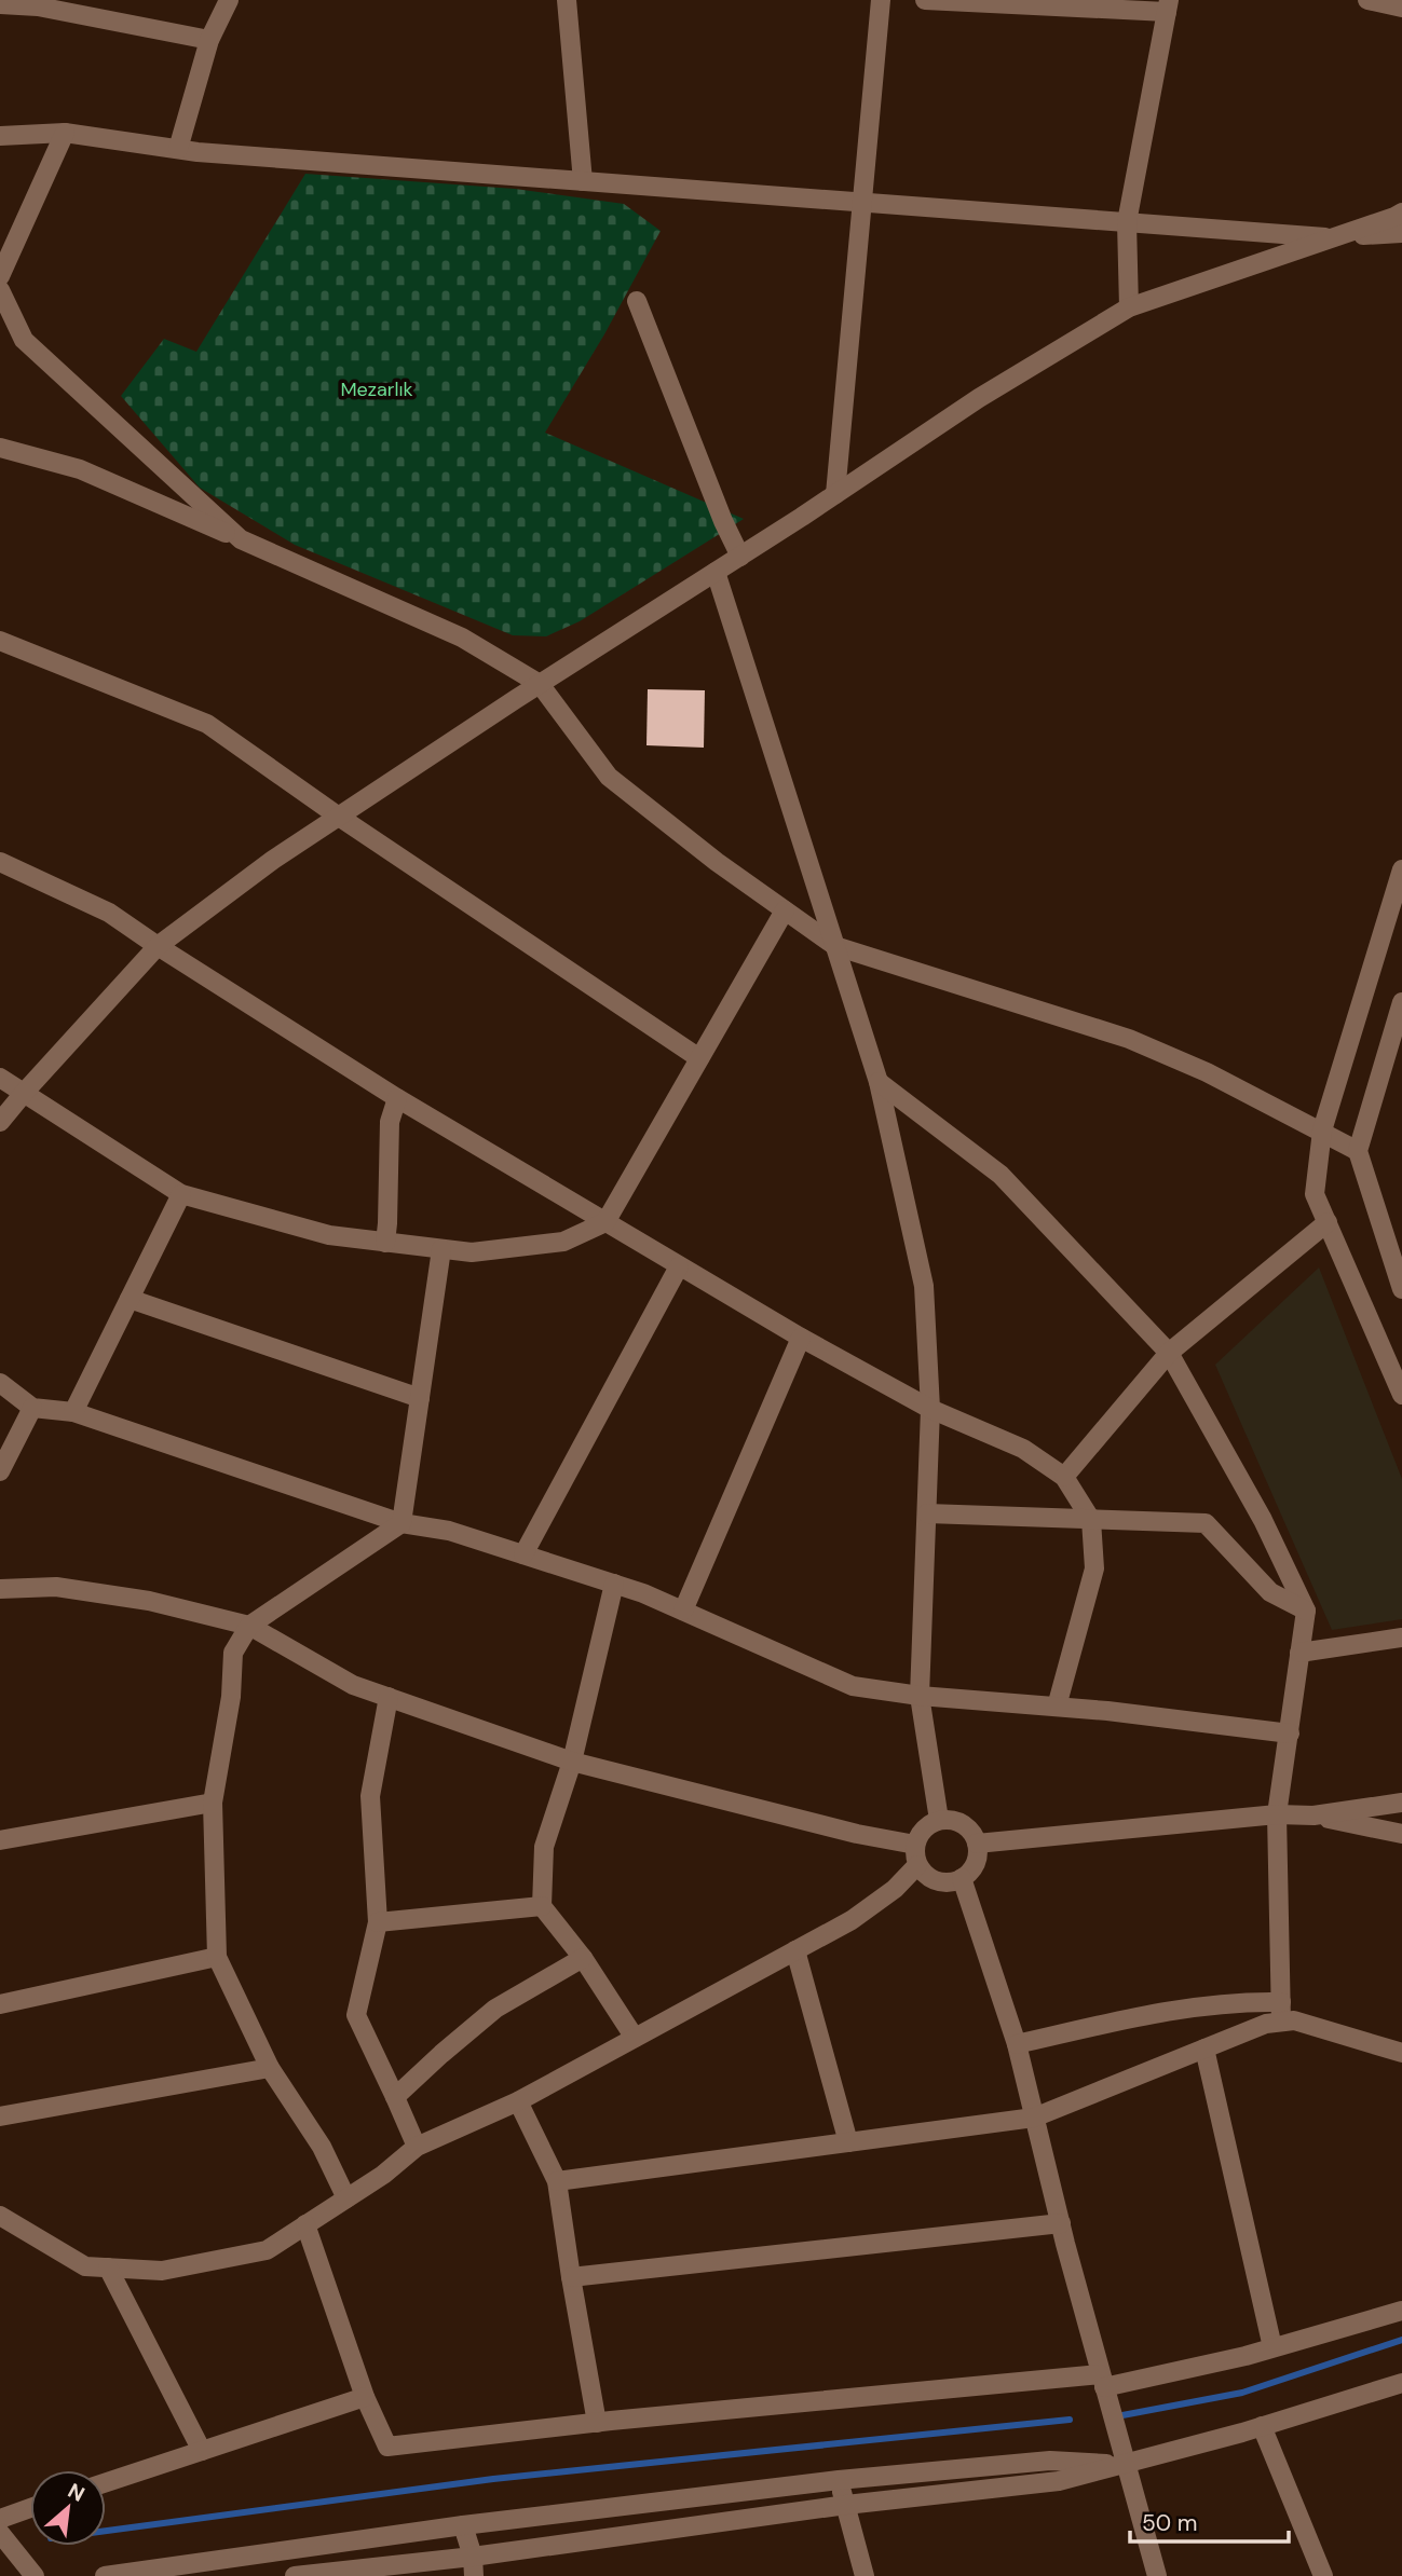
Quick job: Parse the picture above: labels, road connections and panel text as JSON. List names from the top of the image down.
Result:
{
  "parks": ["Mezarlık"],
  "scale_bar": "50 m",
  "north": "top right"
}
